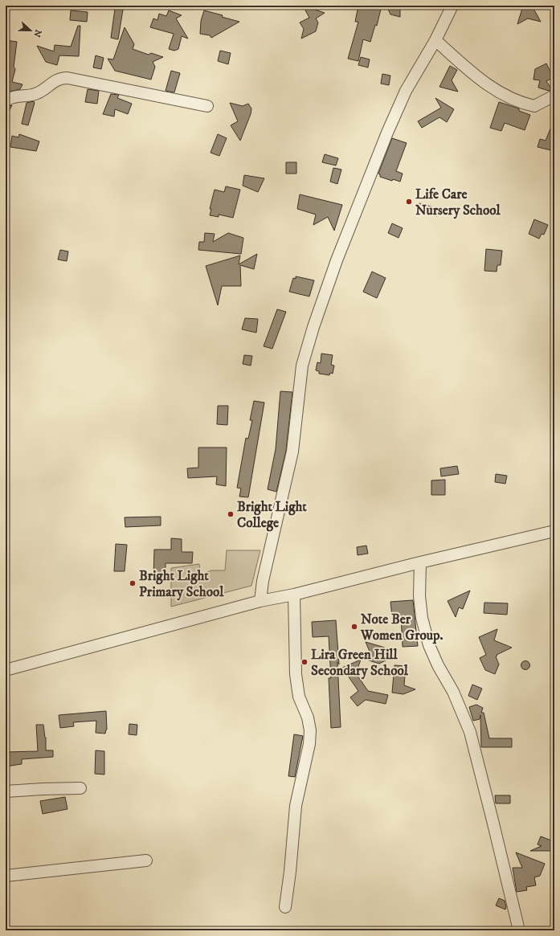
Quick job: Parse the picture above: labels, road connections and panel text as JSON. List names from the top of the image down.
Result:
{
  "places": [
    "Life Care Nursery School",
    "Bright Light College",
    "Bright Light Primary School",
    "Note Ber Women Group.",
    "Lira Green Hill Secondary School"
  ],
  "north": "right"
}
